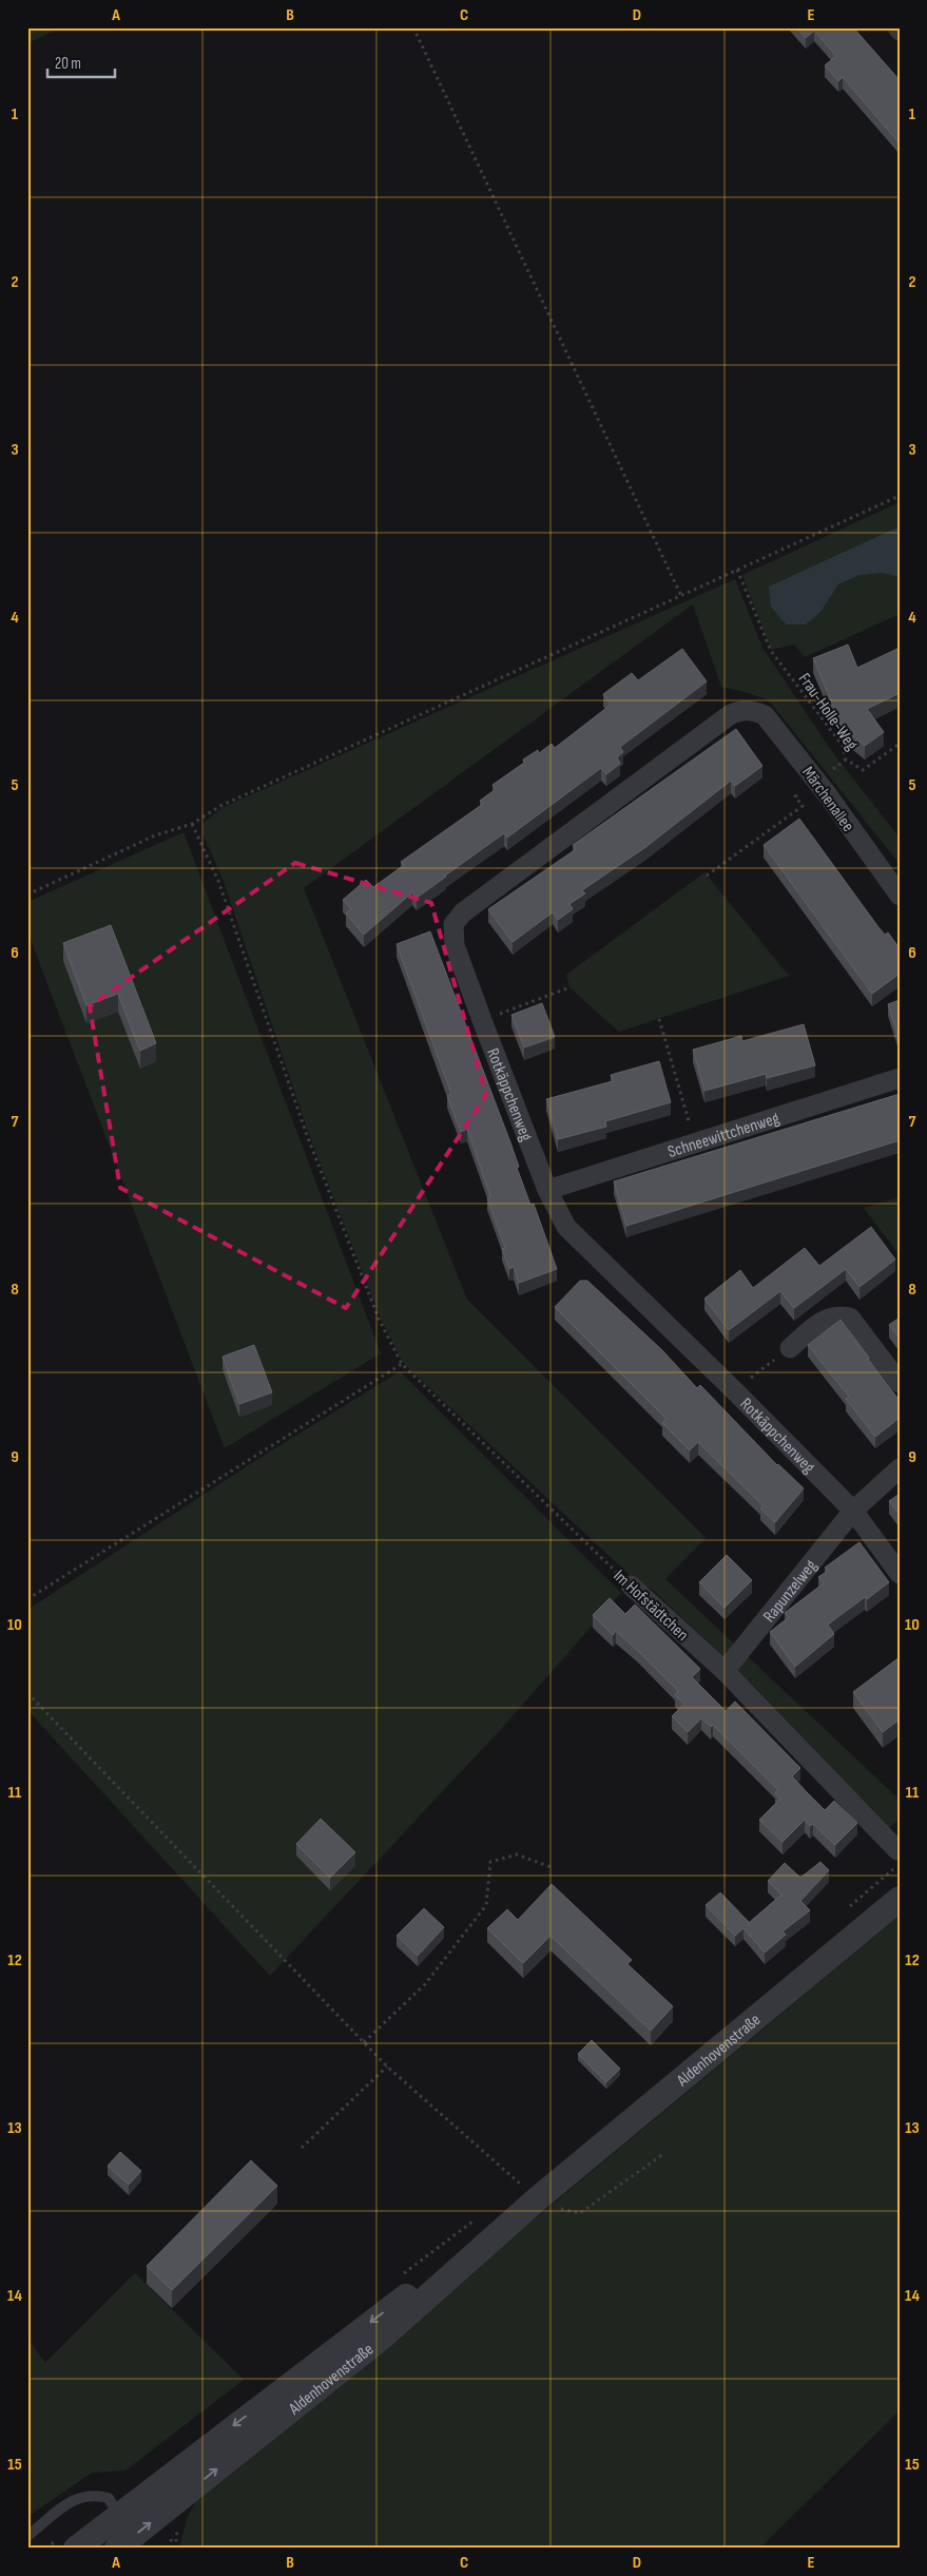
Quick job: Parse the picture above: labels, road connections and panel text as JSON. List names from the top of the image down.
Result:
{
  "streets": {
    "street": [
      "Märchenallee",
      "Rotkäppchenweg",
      "Schneewittchenweg",
      "Rapunzelweg",
      "Im Hofstädtchen",
      "Aldenhovenstraße"
    ],
    "path": ["Frau-Holle-Weg"]
  },
  "crossings": [
    ["Märchenallee", "Rotkäppchenweg"],
    ["Rotkäppchenweg", "Schneewittchenweg"],
    ["Rotkäppchenweg", "Rapunzelweg"],
    ["Rapunzelweg", "Im Hofstädtchen"]
  ],
  "scale_bar": "20 m",
  "grid": {
    "columns": [
      "A",
      "B",
      "C",
      "D",
      "E"
    ],
    "rows": [
      "1",
      "2",
      "3",
      "4",
      "5",
      "6",
      "7",
      "8",
      "9",
      "10",
      "11",
      "12",
      "13",
      "14",
      "15"
    ]
  }
}
